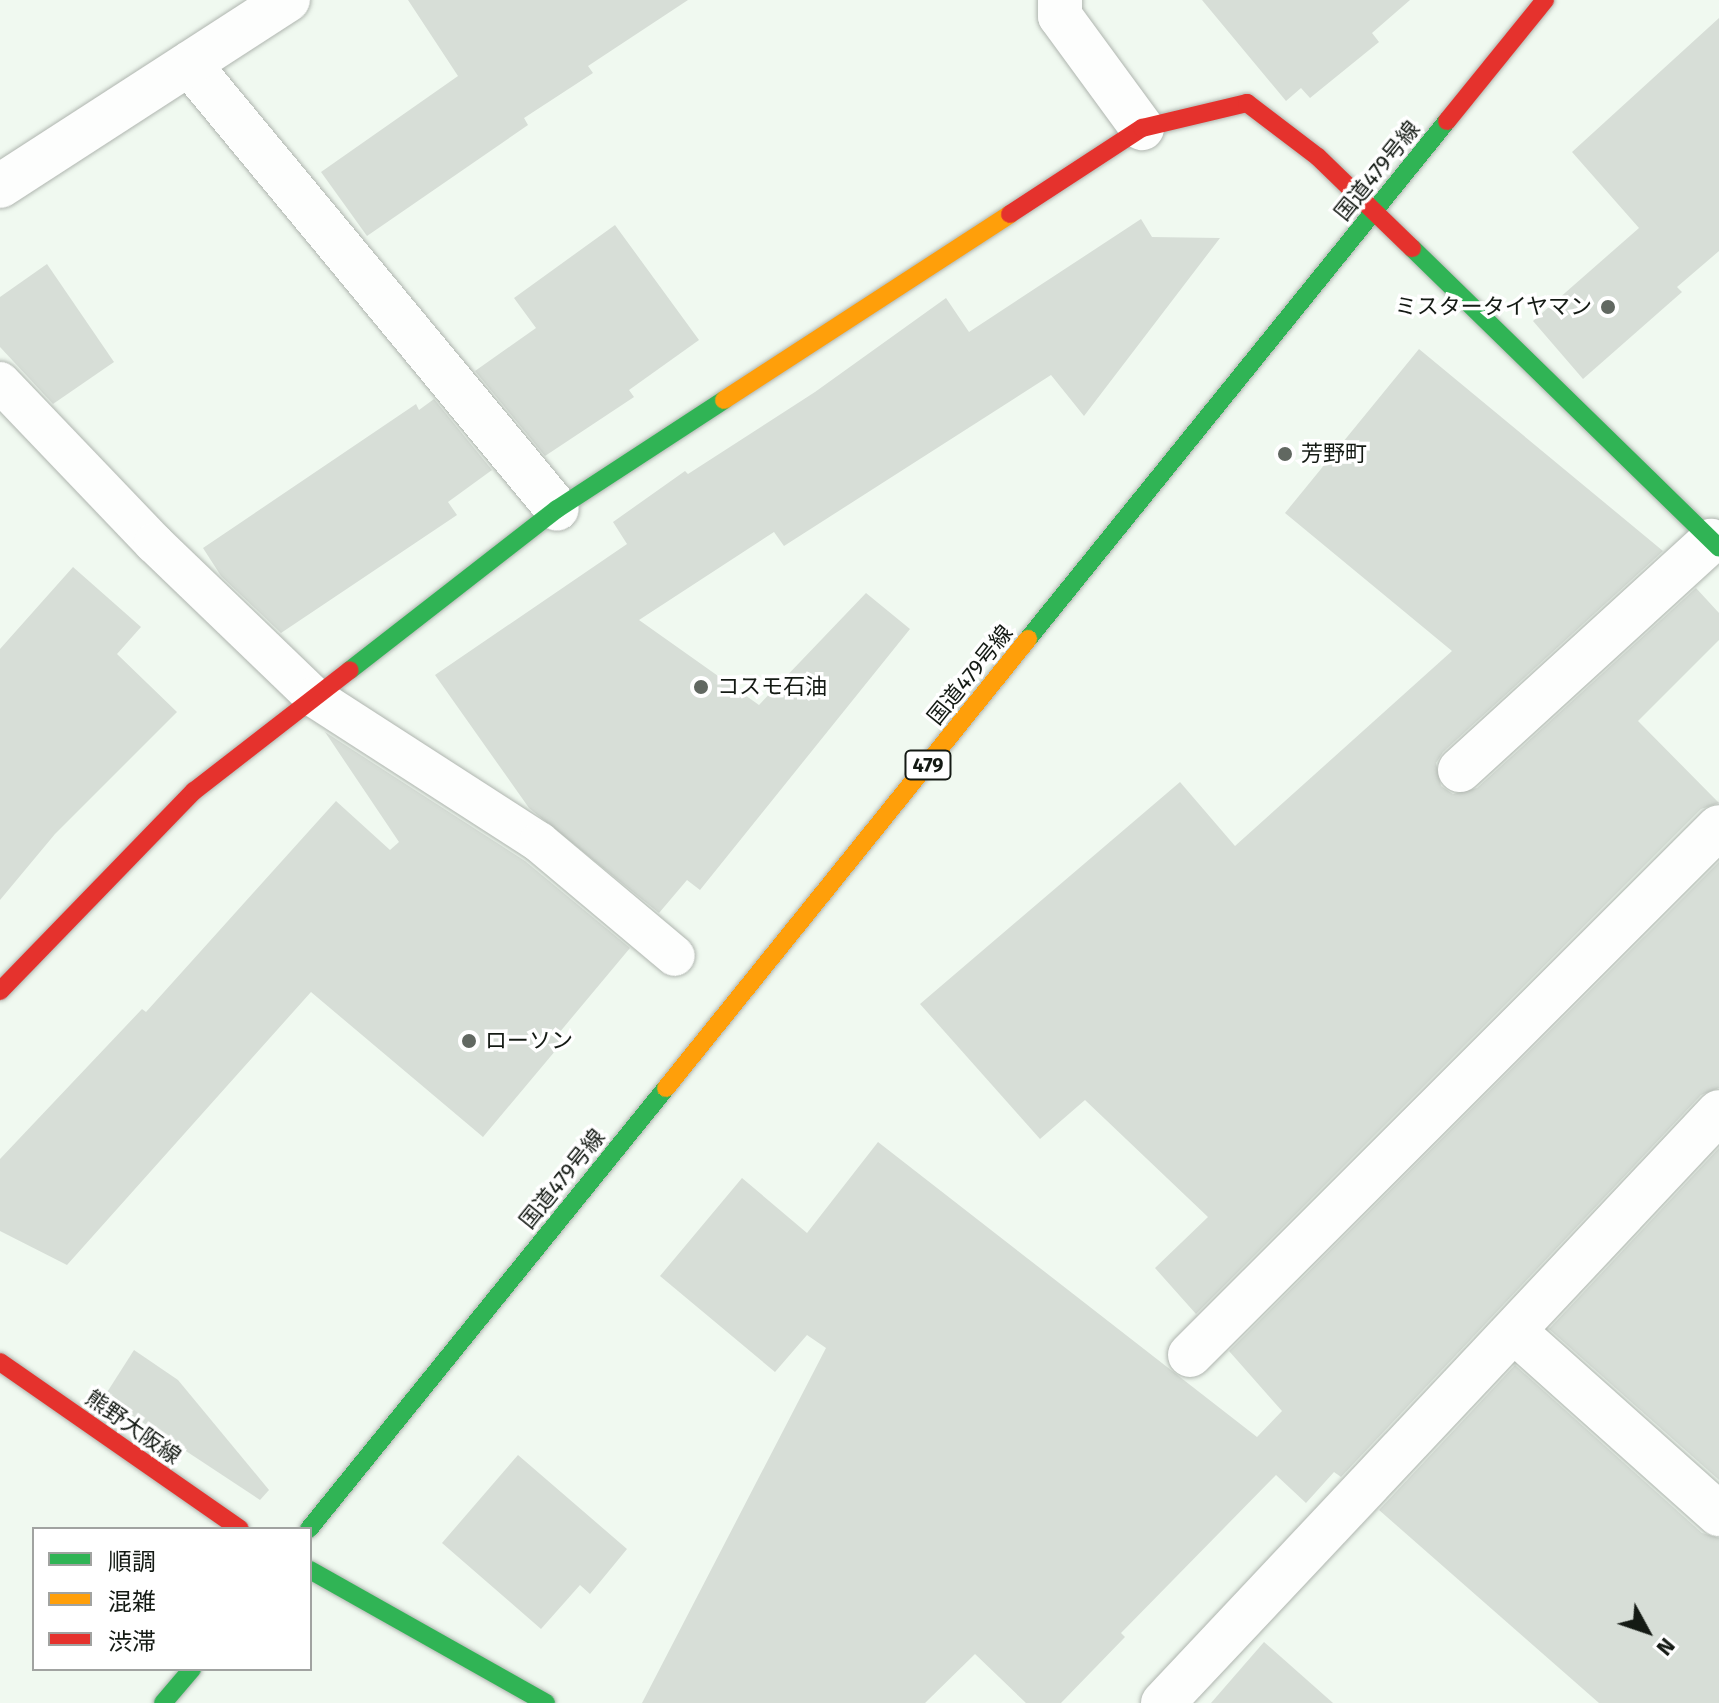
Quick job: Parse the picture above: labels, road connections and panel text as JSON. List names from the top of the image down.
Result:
{
  "streets": {
    "main road": ["国道479号線", "479", "熊野大阪線"]
  },
  "places": [
    "ミスタータイヤマン",
    "芳野町",
    "コスモ石油",
    "ローソン"
  ],
  "legend": ["順調", "混雑", "渋滞"],
  "north": "bottom right"
}
